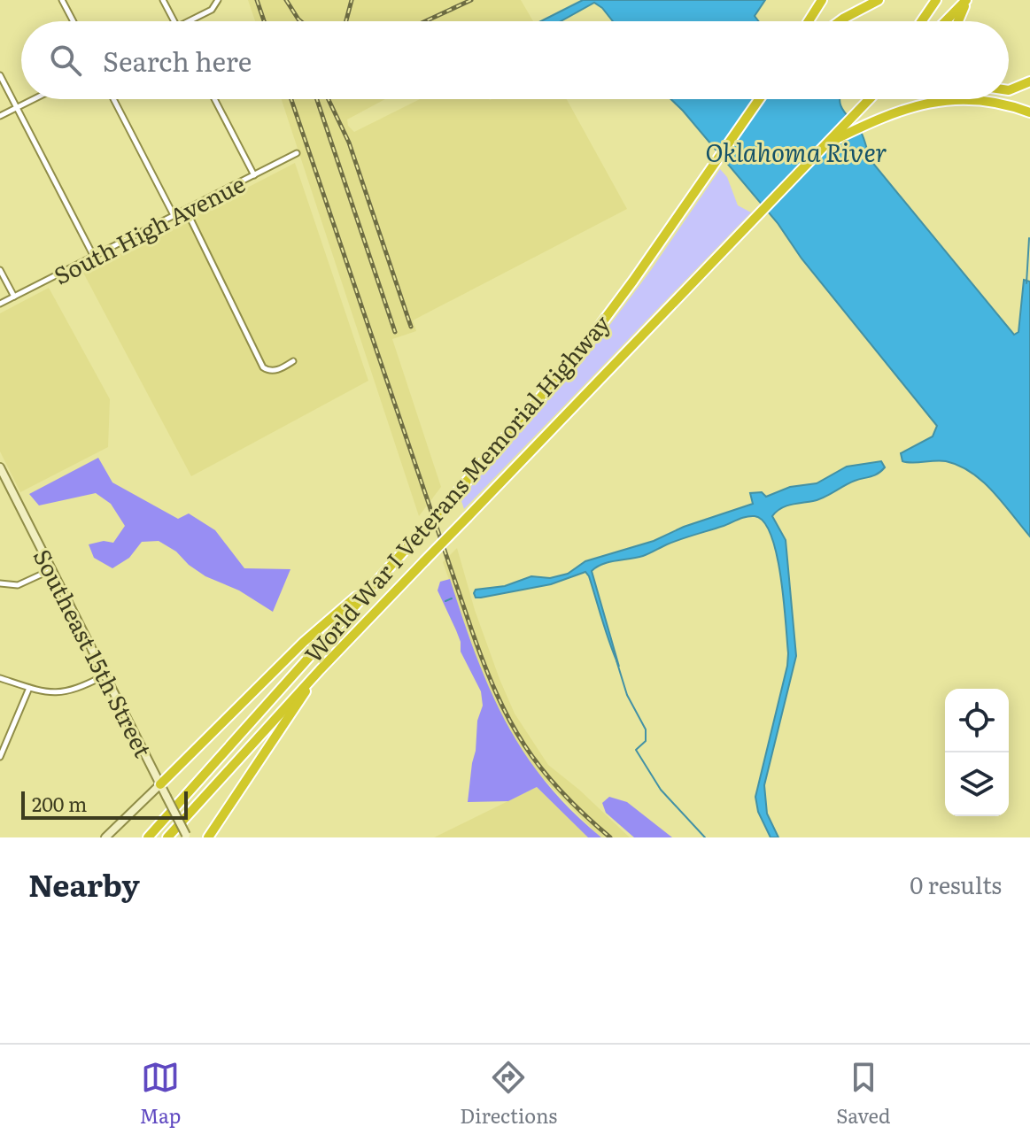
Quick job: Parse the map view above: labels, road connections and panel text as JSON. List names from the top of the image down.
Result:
{
  "streets": {
    "highway": ["World War I Veterans Memorial Highway"],
    "main road": ["Southeast 15th Street"],
    "street": ["South High Avenue"]
  },
  "water": ["Oklahoma River"],
  "scale_bar": "200 m",
  "page": {
    "search": "Search here",
    "scale": "200 m",
    "heading": ["Nearby", "0 results"],
    "nav": ["Map", "Directions", "Saved"]
  }
}
